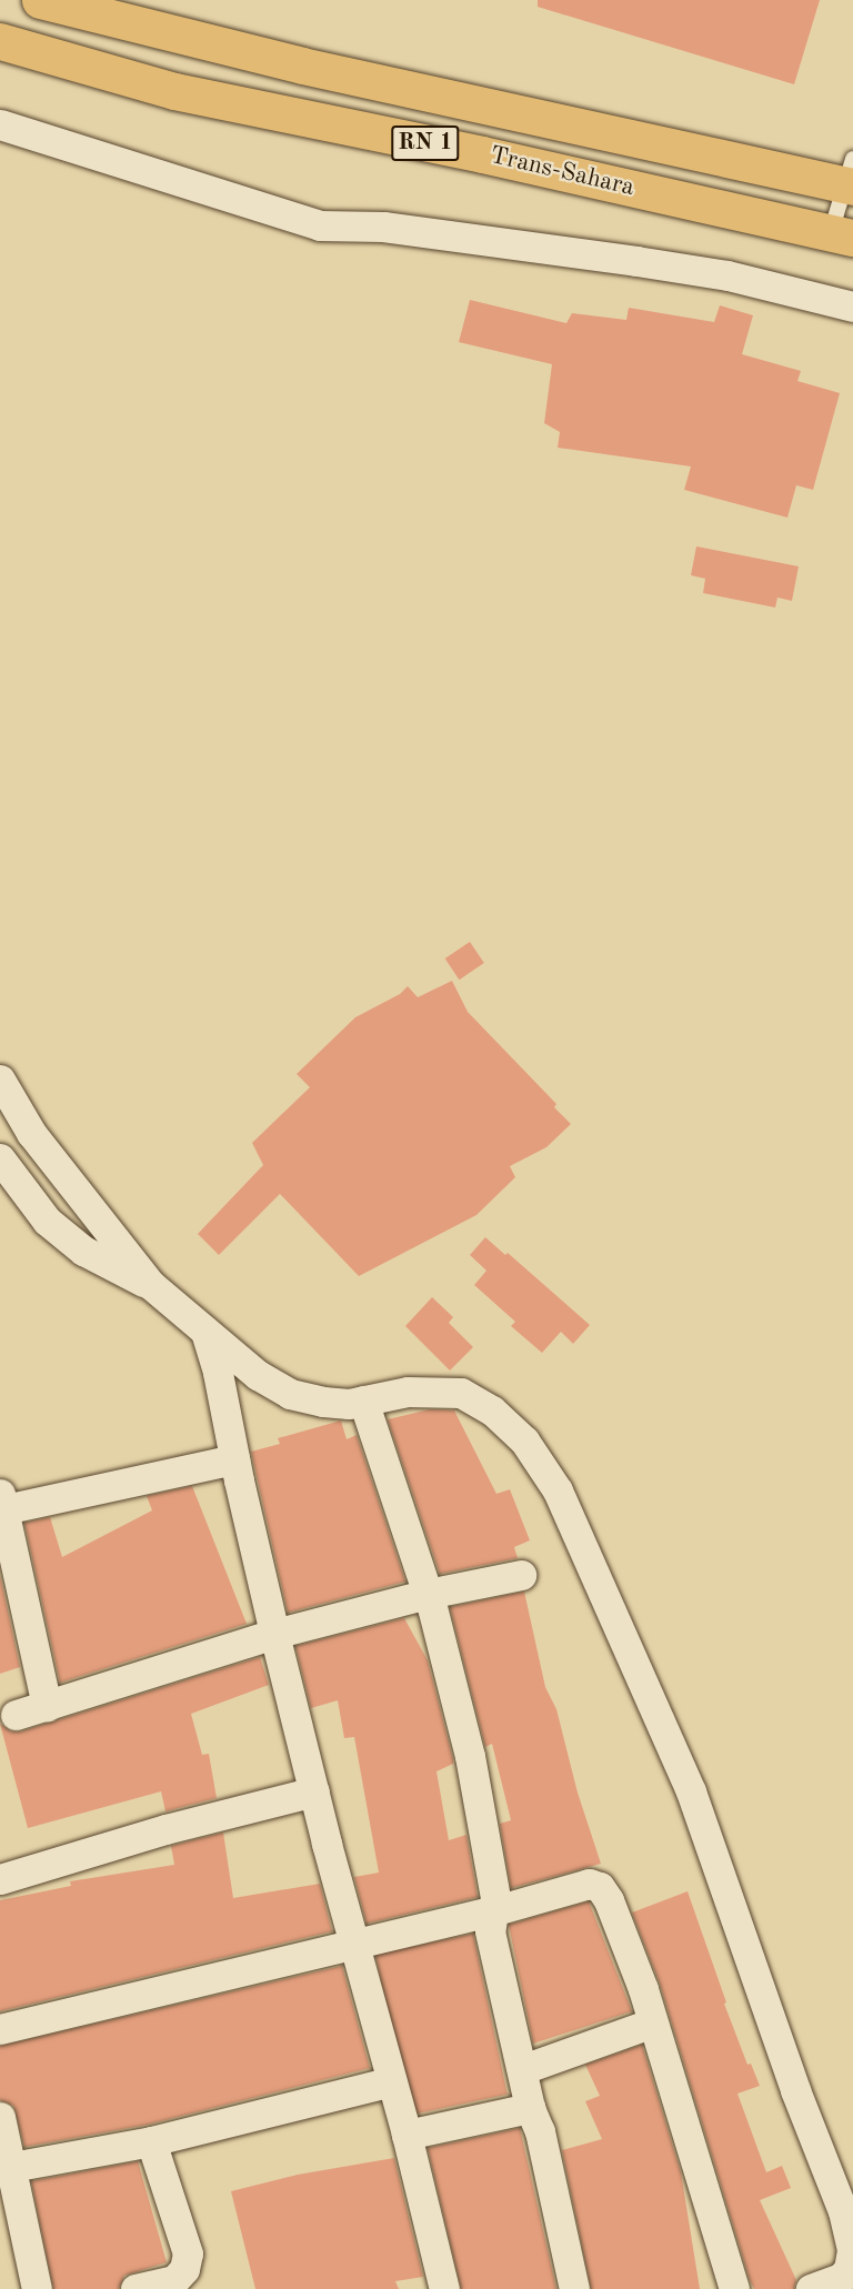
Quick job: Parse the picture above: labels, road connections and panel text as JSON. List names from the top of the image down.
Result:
{
  "streets": {
    "highway": ["RN 1", "Trans-Sahara"]
  }
}
